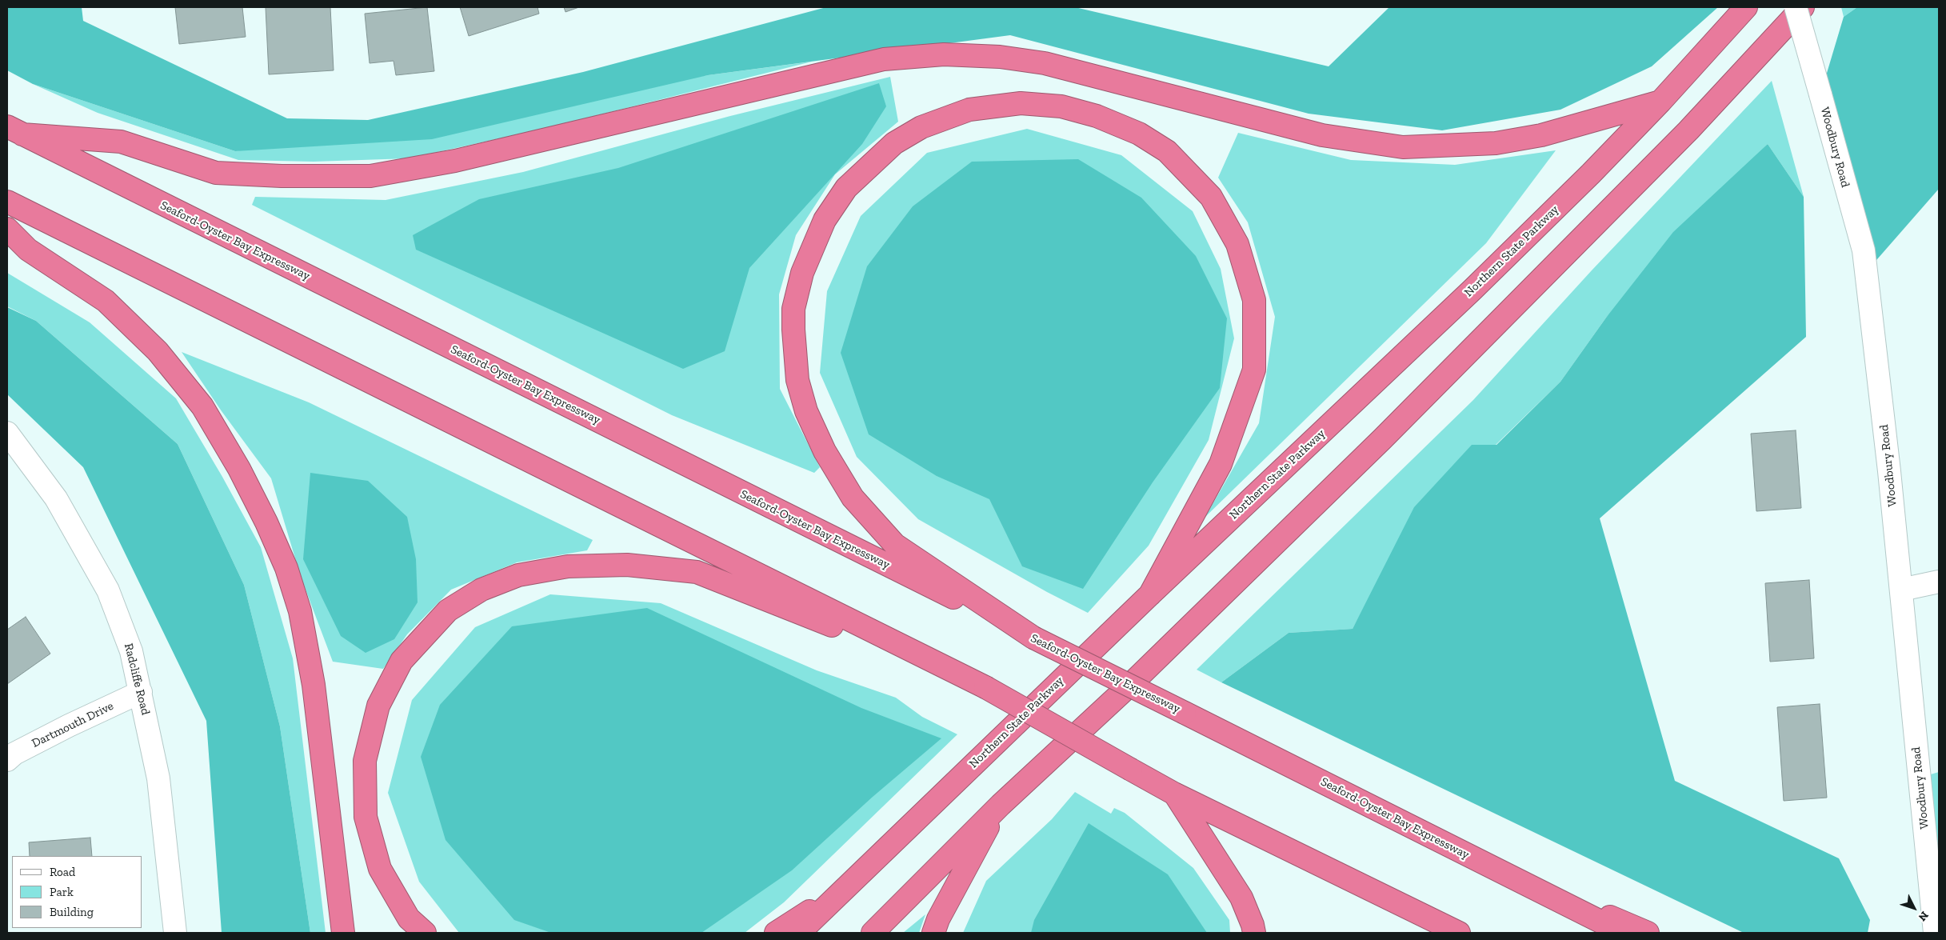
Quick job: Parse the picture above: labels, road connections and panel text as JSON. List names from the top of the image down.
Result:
{
  "streets": {
    "highway": ["Seaford-Oyster Bay Expressway", "Northern State Parkway"],
    "main road": ["Woodbury Road", "Radcliffe Road", "Dartmouth Drive"]
  },
  "crossings": [
    ["Radcliffe Road", "Dartmouth Drive"]
  ],
  "legend": ["Road", "Park", "Building"],
  "north": "bottom right"
}
